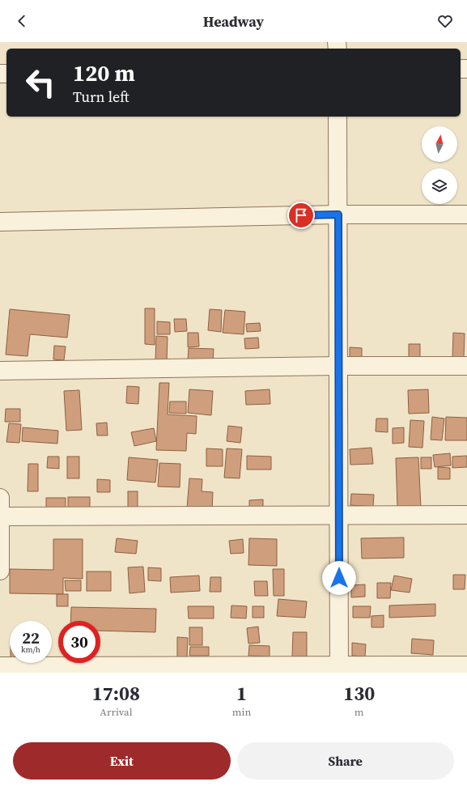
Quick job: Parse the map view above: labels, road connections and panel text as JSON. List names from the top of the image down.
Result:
{
  "north": "top",
  "page": {
    "header": "Headway",
    "turn": ["120 m", "Turn left"],
    "speed": "22 km/h",
    "limit": "30",
    "eta": [
      "17:08",
      "Arrival",
      "1",
      "min",
      "130",
      "m"
    ],
    "buttons": ["Exit", "Share"]
  }
}
